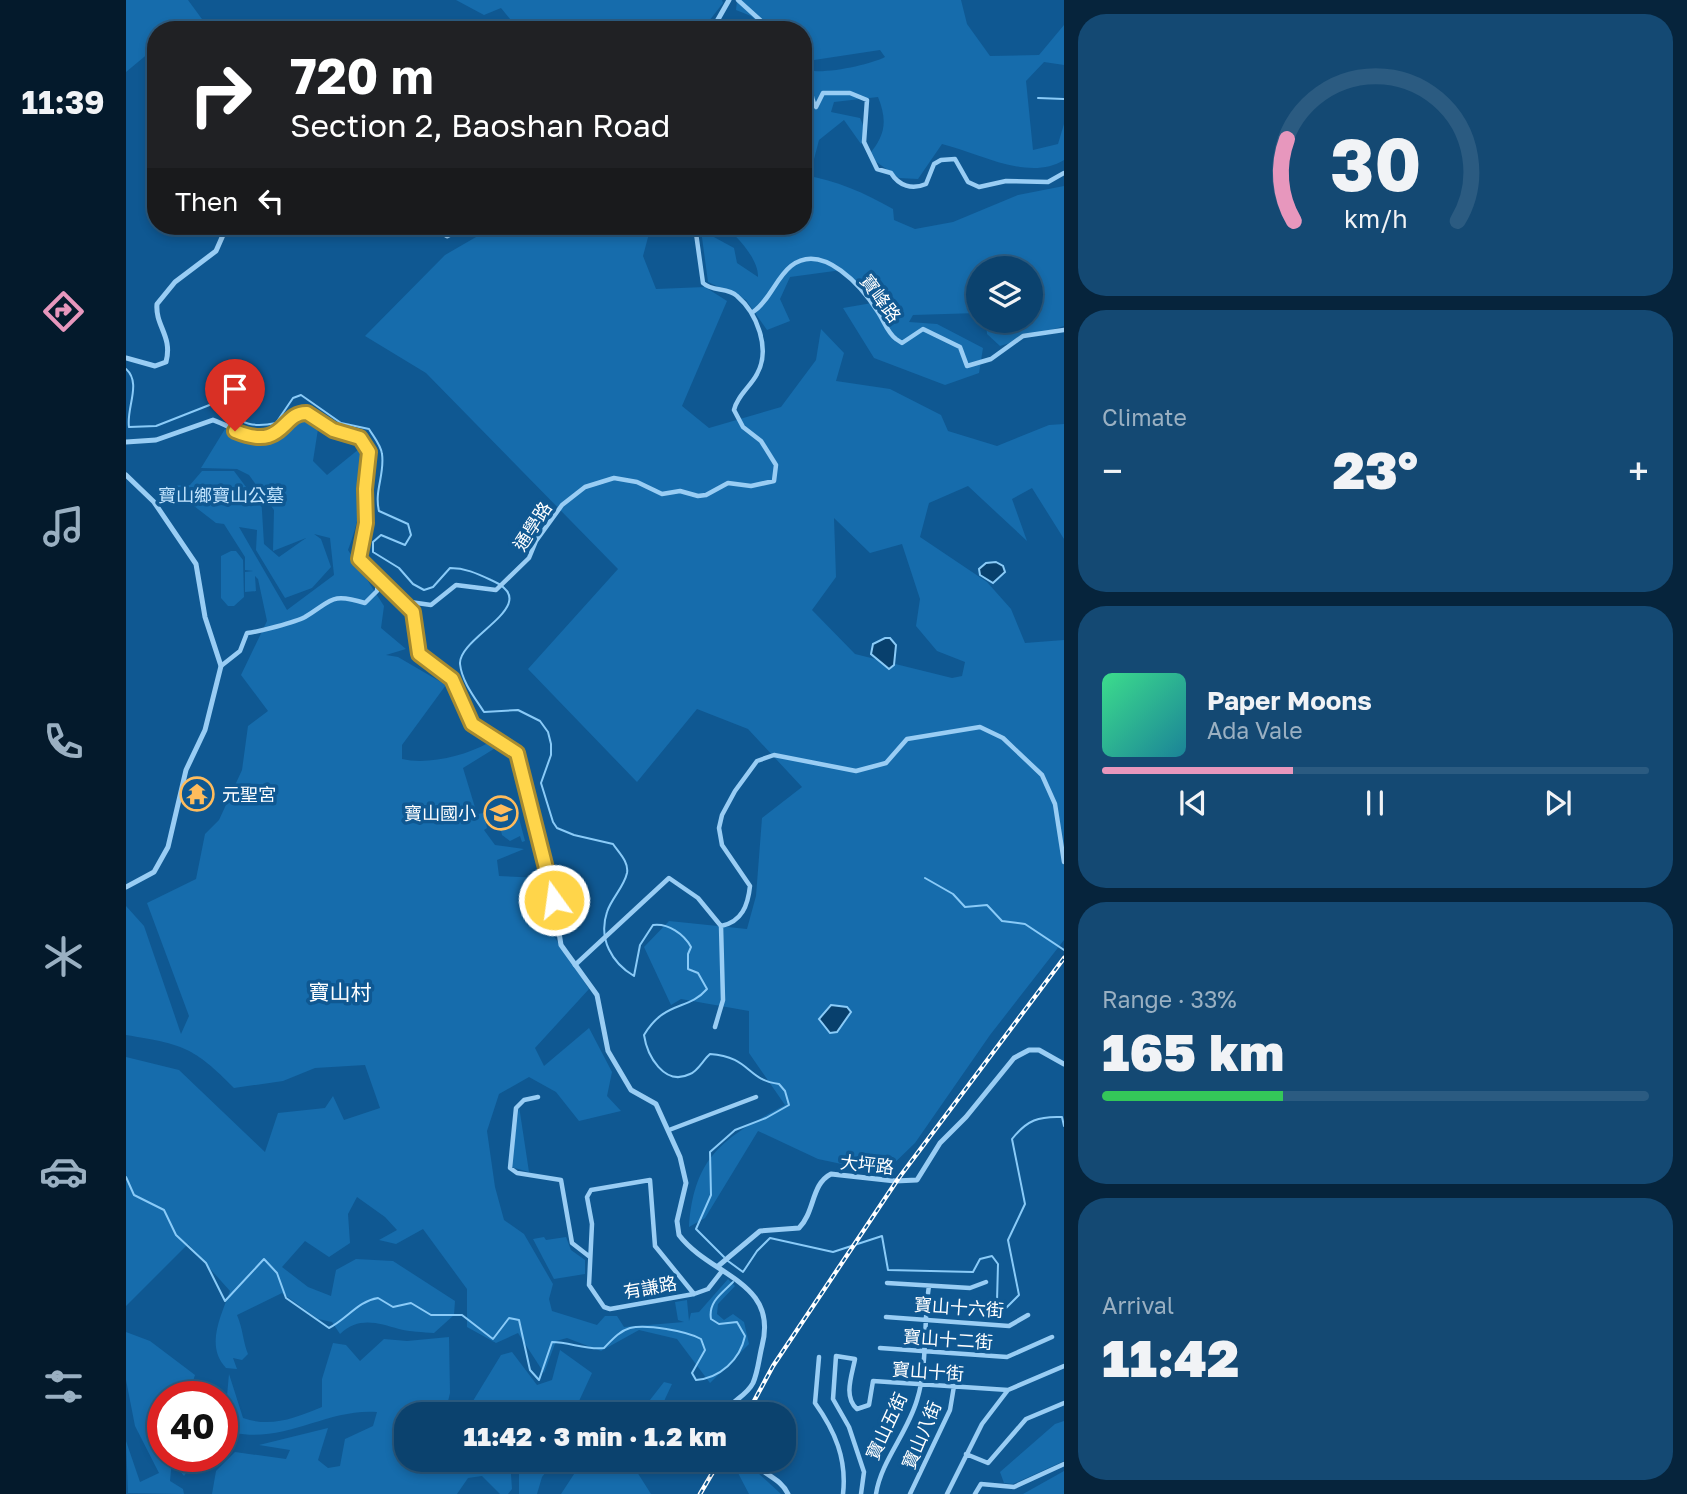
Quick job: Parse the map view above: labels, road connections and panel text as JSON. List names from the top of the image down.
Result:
{
  "streets": {
    "street": [
      "寶峰路",
      "通學路",
      "大坪路",
      "有謙路",
      "寶山十六街",
      "寶山十二街",
      "寶山十街",
      "寶山五街",
      "寶山八街"
    ]
  },
  "crossings": [
    ["寶峰路", "通學路"],
    ["大坪路", "有謙路"],
    ["寶山十六街", "寶山五街"],
    ["寶山十二街", "寶山五街"],
    ["寶山十街", "寶山五街"],
    ["寶山十街", "寶山八街"]
  ],
  "districts": ["寶山村"],
  "parks": ["寶山鄉寶山公墓"],
  "places": {
    "temple": ["元聖宮"],
    "school or university": ["寶山國小"]
  },
  "page": {
    "tabs": "11:39",
    "turn": ["720 m", "Section 2, Baoshan Road"],
    "then": "Then",
    "tile": [
      "Climate",
      ["Range · 33%", "165 km"],
      ["Arrival", "11:42"]
    ],
    "heat": ["−", "23°", "+"],
    "song": ["Paper Moons", "Ada Vale"],
    "limit": "40",
    "trip": "11:42 · 3 min · 1.2 km",
    "gauge": ["30", "km/h"]
  }
}
